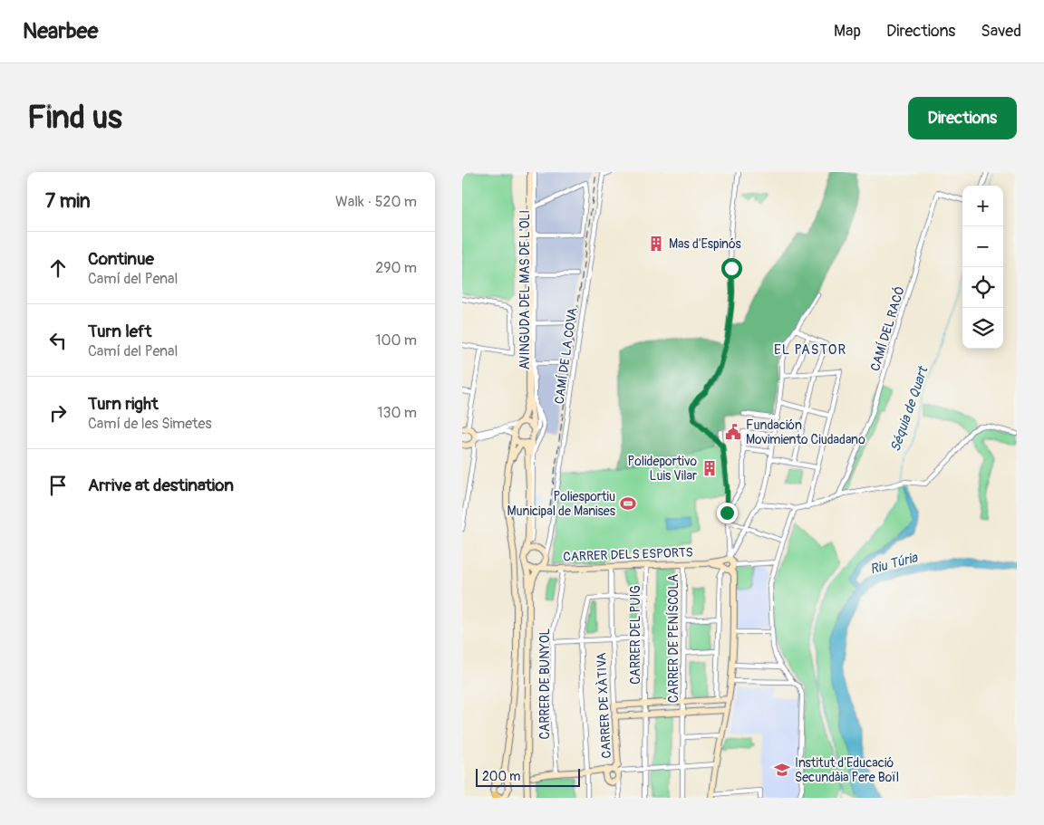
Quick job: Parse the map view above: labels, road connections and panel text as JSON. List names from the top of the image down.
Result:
{
  "streets": {
    "main road": ["CARRER DELS ESPORTS", "CARRER DE XÀTIVA"],
    "street": [
      "AVINGUDA DEL MAS DE L'OLI",
      "CAMÍ DEL RACÓ",
      "CAMÍ DE LA COVA",
      "CARRER DEL PUIG",
      "CARRER DE PENÍSCOLA",
      "CARRER DE BUNYOL"
    ]
  },
  "crossings": [
    ["CAMÍ DE LA COVA", "CARRER DELS ESPORTS"],
    ["CARRER DELS ESPORTS", "CARRER DEL PUIG"],
    ["CARRER DELS ESPORTS", "CARRER DE PENÍSCOLA"],
    ["CARRER DELS ESPORTS", "CARRER DE BUNYOL"],
    ["CARRER DELS ESPORTS", "CARRER DE XÀTIVA"]
  ],
  "districts": ["EL PASTOR"],
  "water": ["Séquia de Quart", "Riu Túria"],
  "places": {
    "building": ["Mas d'Espinós", "Polideportivo Luis Vilar"],
    "public building": ["Fundación Movimiento Ciudadano"],
    "sports": ["Poliesportiu Municipal de Manises"],
    "school or university": ["Institut d'Educació Secundàia Pere Boïl"]
  },
  "scale_bar": "200 m",
  "page": {
    "header": "Nearbee",
    "nav": ["Map", "Directions", "Saved"],
    "buttons": "Directions",
    "title": "Find us",
    "heading": ["7 min", "Walk · 520 m"],
    "map_buttons": ["+", "−"],
    "list": [
      ["Continue", "Camí del Penal", "290 m"],
      ["Turn left", "Camí del Penal", "100 m"],
      ["Turn right", "Camí de les Simetes", "130 m"],
      "Arrive at destination"
    ],
    "scale": "200 m"
  }
}
